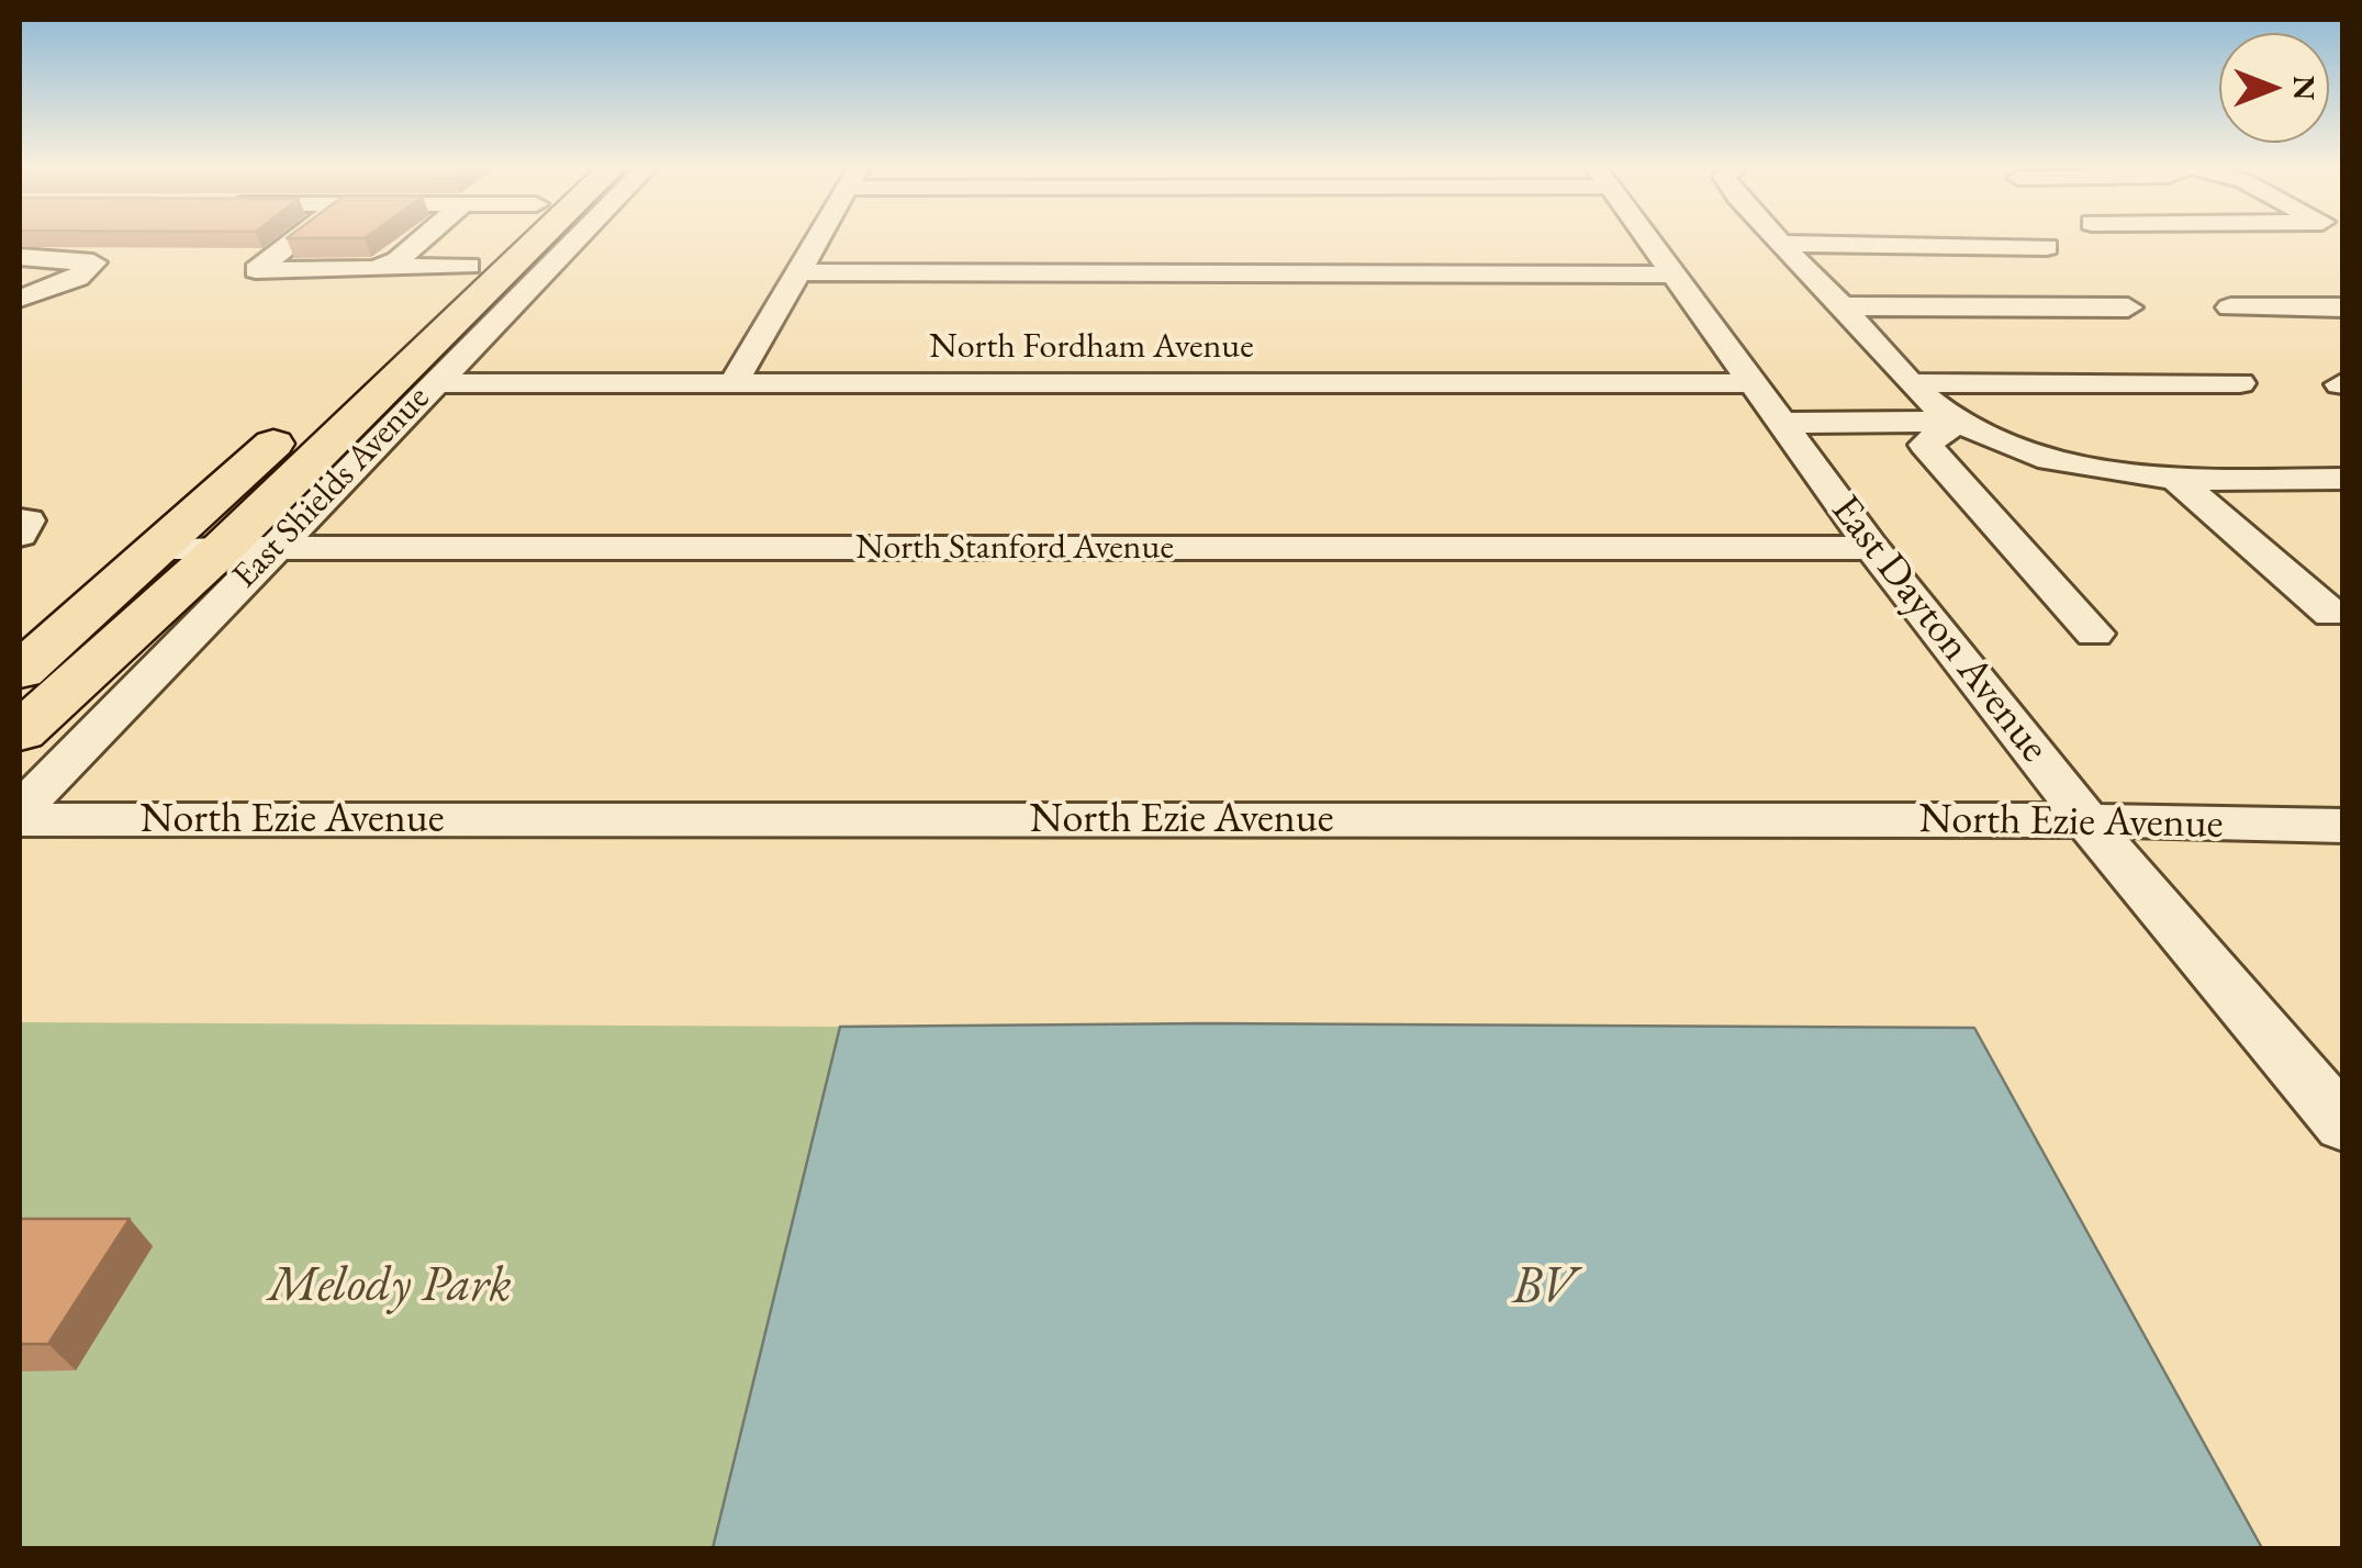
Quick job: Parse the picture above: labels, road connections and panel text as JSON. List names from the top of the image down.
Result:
{
  "streets": {
    "main road": ["East Shields Avenue"],
    "street": [
      "North Fordham Avenue",
      "North Stanford Avenue",
      "East Dayton Avenue",
      "North Ezie Avenue"
    ]
  },
  "crossings": [
    ["North Fordham Avenue", "East Shields Avenue"],
    ["North Fordham Avenue", "East Dayton Avenue"],
    ["East Shields Avenue", "North Stanford Avenue"],
    ["North Stanford Avenue", "East Dayton Avenue"],
    ["East Dayton Avenue", "North Ezie Avenue"]
  ],
  "water": ["BV"],
  "parks": ["Melody Park"],
  "north": "right"
}
